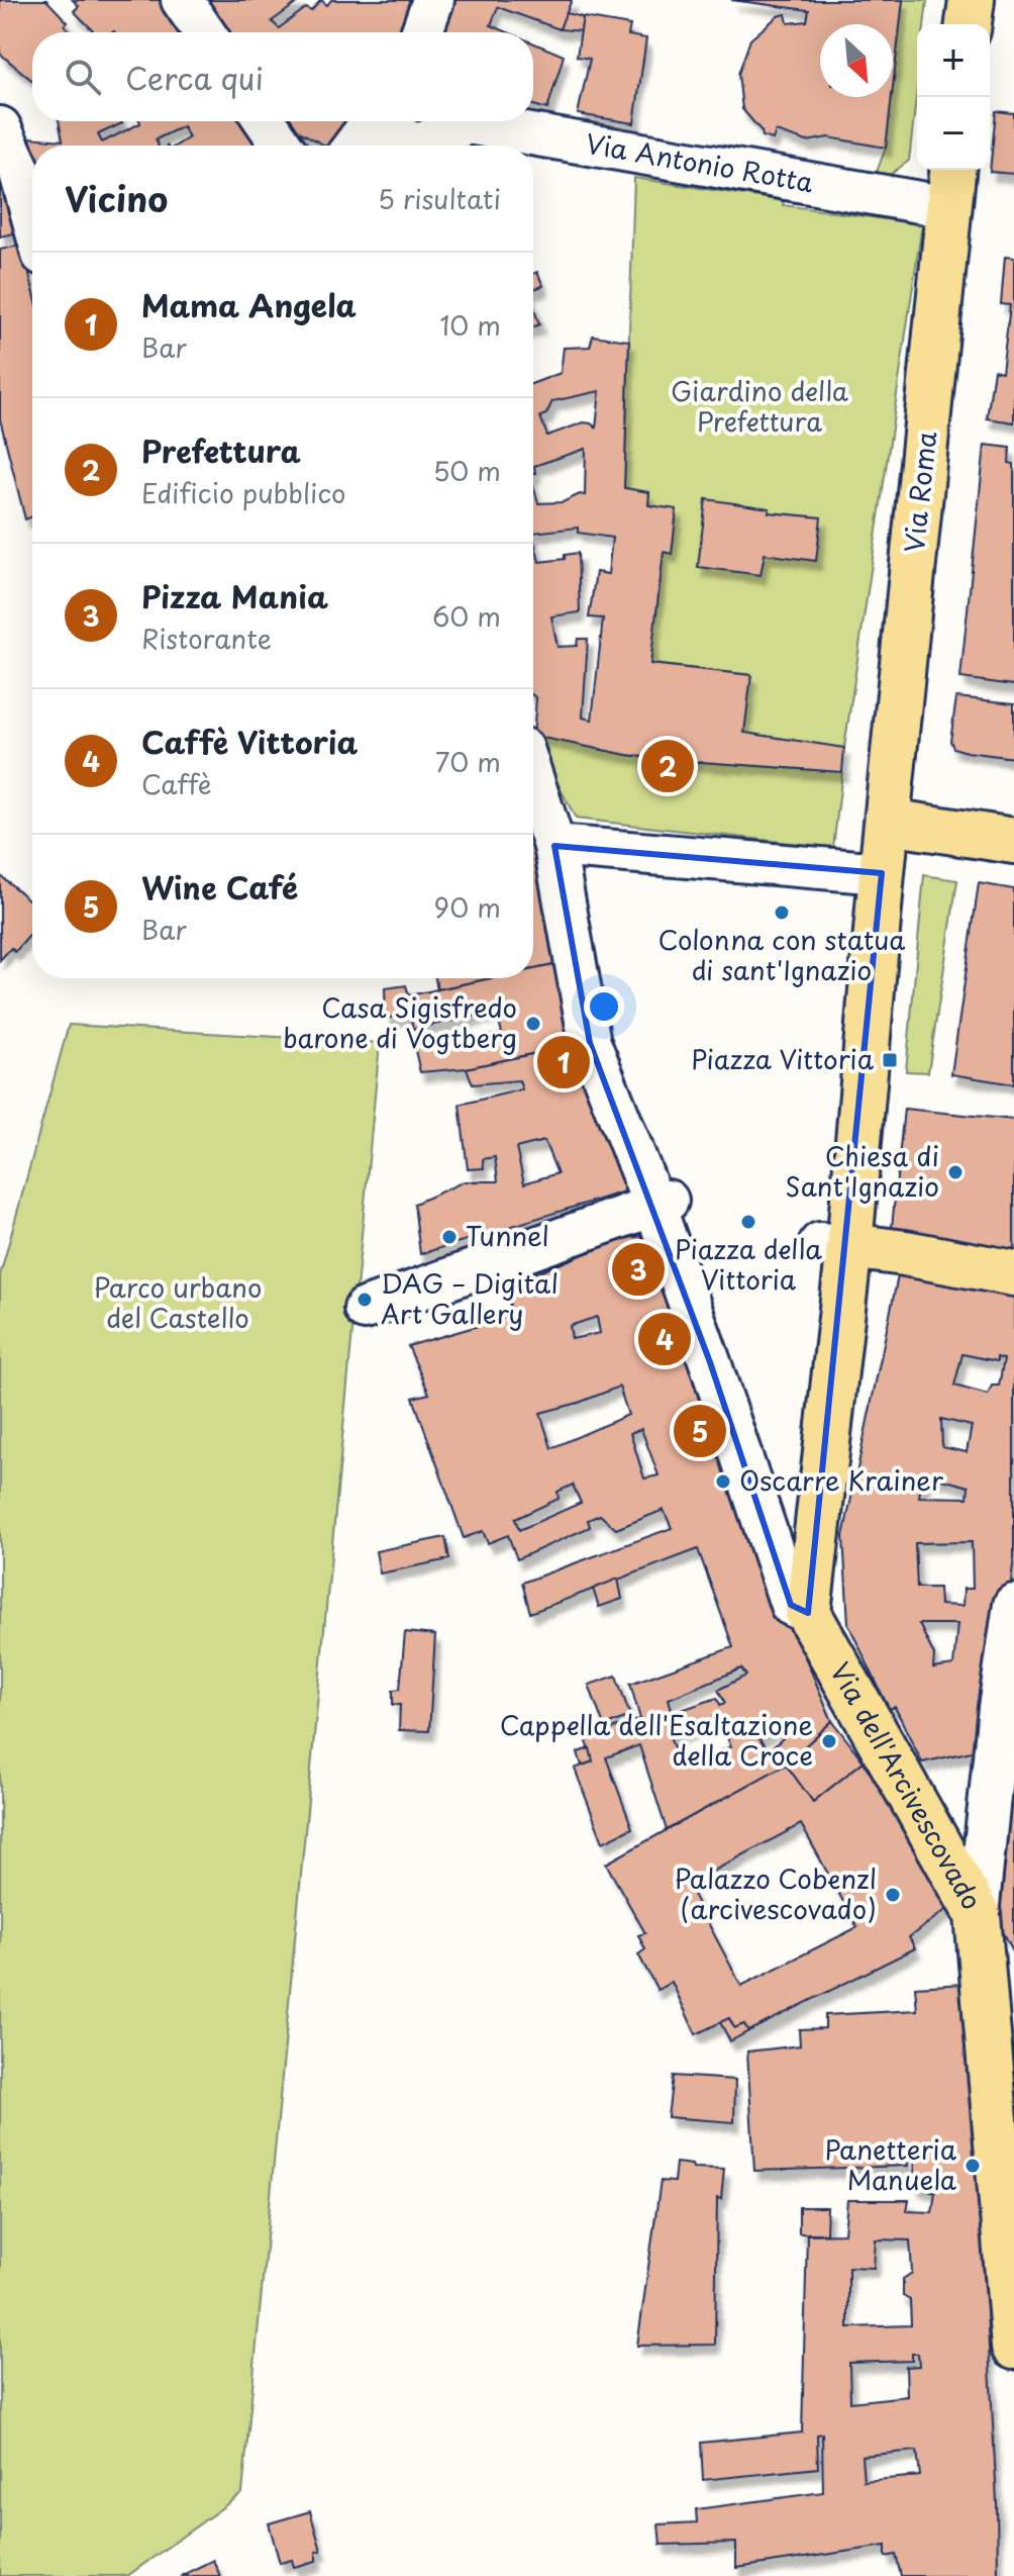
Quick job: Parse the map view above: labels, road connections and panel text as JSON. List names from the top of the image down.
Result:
{
  "streets": {
    "main road": ["Via Roma", "Via dell'Arcivescovado"],
    "street": ["Via Antonio Rotta"]
  },
  "crossings": [
    ["Via Antonio Rotta", "Via Roma"]
  ],
  "parks": ["Giardino della Prefettura", "Parco urbano del Castello"],
  "places": {
    "other": [
      "Colonna con statua di sant'Ignazio",
      "Casa Sigisfredo barone di Vogtberg",
      "Chiesa di Sant'Ignazio",
      "Piazza della Vittoria",
      "Tunnel",
      "DAG – Digital Art Gallery",
      "Oscarre Krainer",
      "Cappella dell'Esaltazione della Croce",
      "Palazzo Cobenzl (arcivescovado)",
      "Panetteria Manuela"
    ],
    "transit": ["Piazza Vittoria"]
  },
  "north": "bottom right",
  "page": {
    "map_buttons": ["+", "−"],
    "search": "Cerca qui",
    "heading": ["Vicino", "5 risultati"],
    "list": [
      {
        "mark": "1",
        "name": "Mama Angela",
        "note": "Bar",
        "value": "10 m"
      },
      {
        "mark": "2",
        "name": "Prefettura",
        "note": "Edificio pubblico",
        "value": "50 m"
      },
      {
        "mark": "3",
        "name": "Pizza Mania",
        "note": "Ristorante",
        "value": "60 m"
      },
      {
        "mark": "4",
        "name": "Caffè Vittoria",
        "note": "Caffè",
        "value": "70 m"
      },
      {
        "mark": "5",
        "name": "Wine Café",
        "note": "Bar",
        "value": "90 m"
      }
    ],
    "pins": [
      "2",
      "1",
      "3",
      "4",
      "5"
    ]
  }
}
